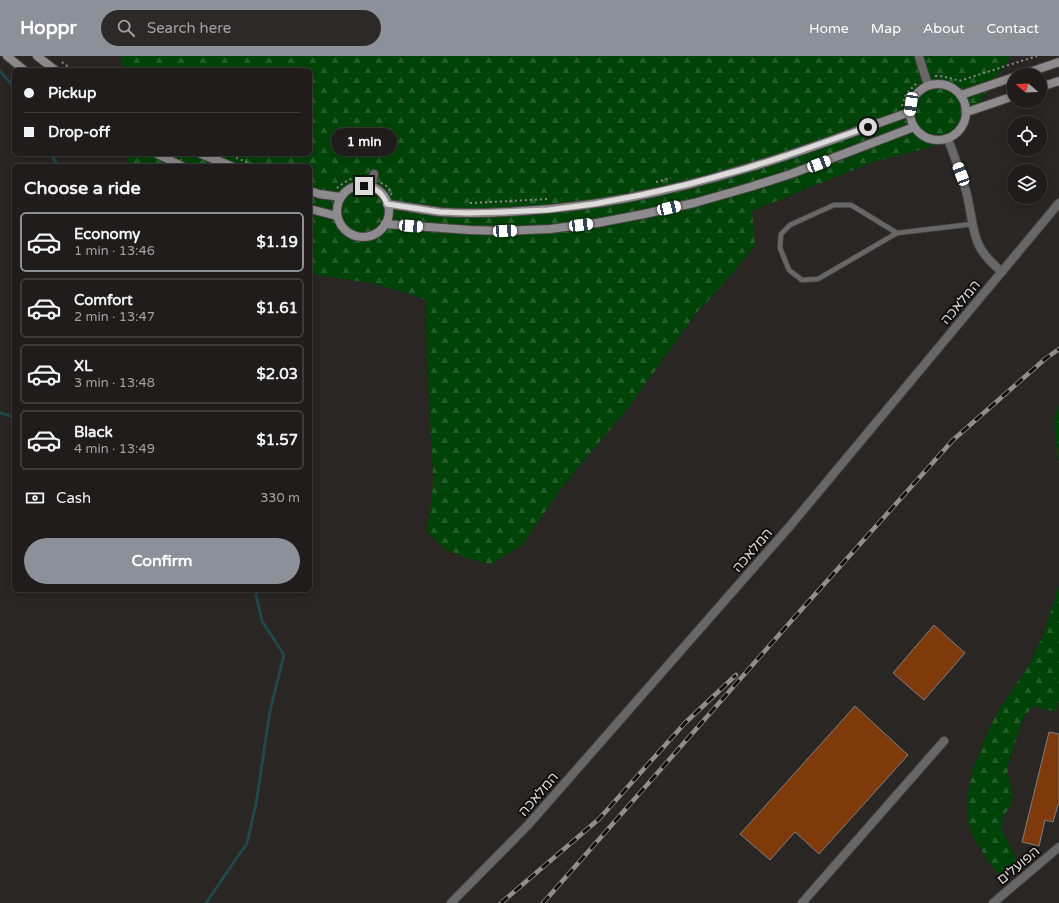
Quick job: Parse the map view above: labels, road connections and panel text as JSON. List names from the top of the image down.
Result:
{
  "streets": {
    "street": ["המלאכה", "הפועלים"]
  },
  "north": "left",
  "page": {
    "header": "Hoppr",
    "search": "Search here",
    "nav": [
      "Home",
      "Map",
      "About",
      "Contact"
    ],
    "banner": ["Pickup", "Drop-off"],
    "bubble": "1 min",
    "heading": "Choose a ride",
    "list": [
      {
        "name": "Economy",
        "note": "1 min · 13:46",
        "value": "$1.19"
      },
      {
        "name": "Comfort",
        "note": "2 min · 13:47",
        "value": "$1.61"
      },
      {
        "name": "XL",
        "note": "3 min · 13:48",
        "value": "$2.03"
      },
      {
        "name": "Black",
        "note": "4 min · 13:49",
        "value": "$1.57"
      }
    ],
    "pay": ["Cash", "330 m"],
    "buttons": "Confirm"
  }
}
